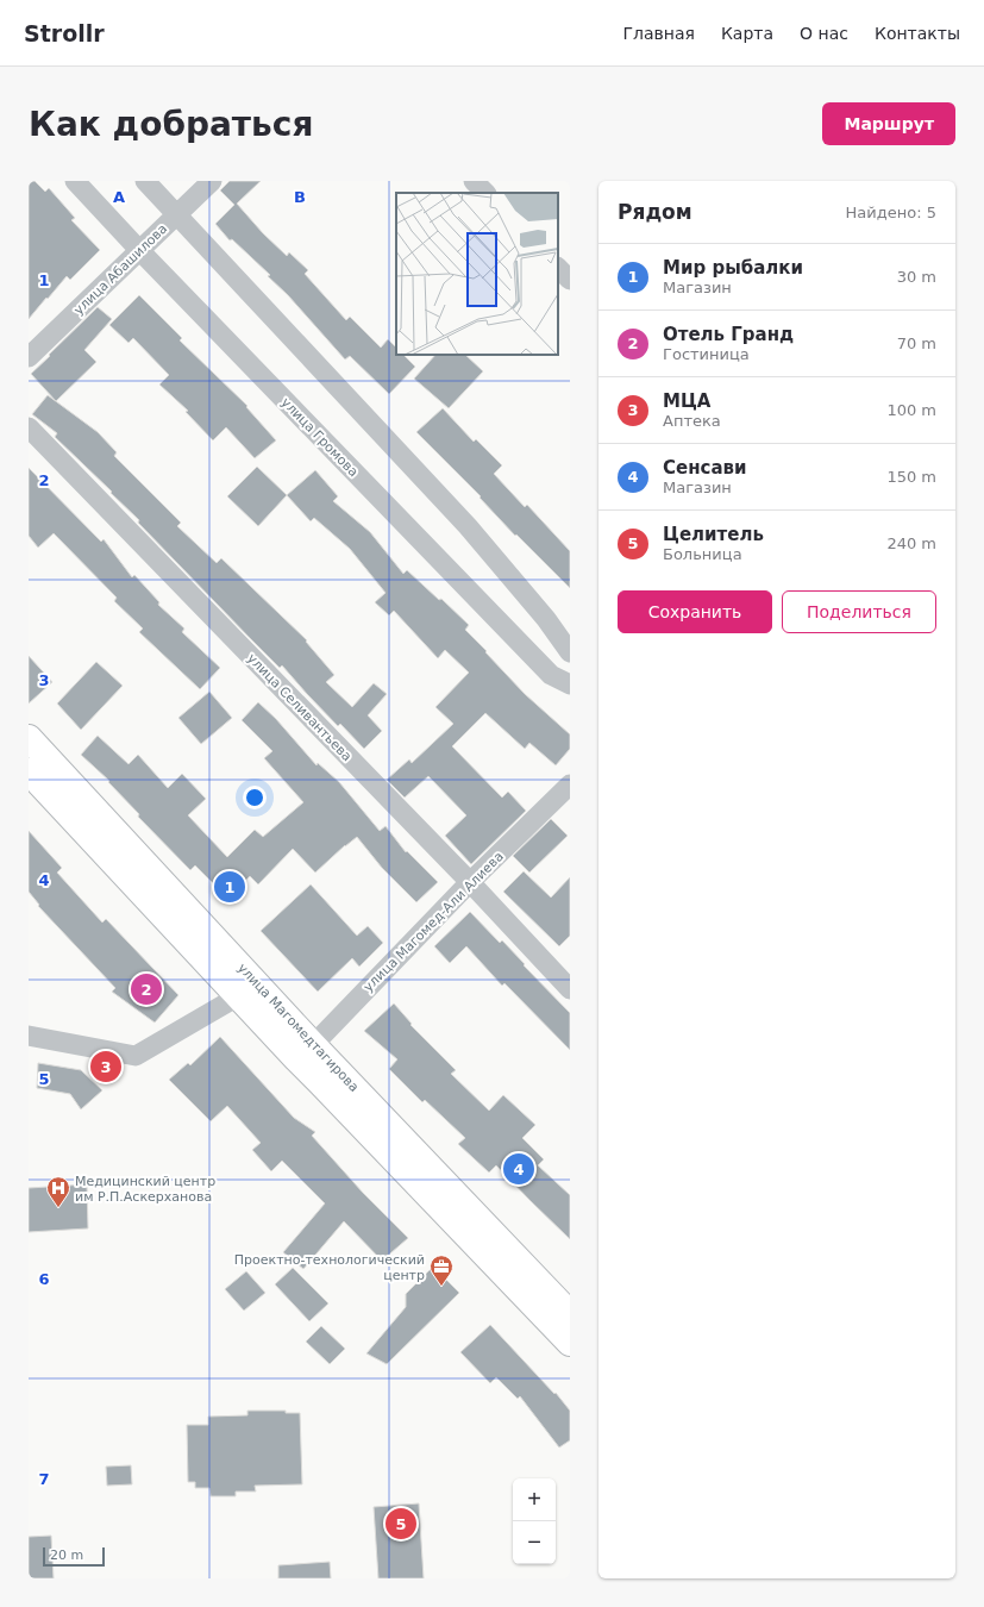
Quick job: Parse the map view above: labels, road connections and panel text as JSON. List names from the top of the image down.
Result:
{
  "streets": {
    "main road": ["улица Магомедтагирова"],
    "street": [
      "улица Абашилова",
      "улица Громова",
      "улица Селивантьева",
      "улица Магомед-Али Алиева"
    ]
  },
  "crossings": [
    ["улица Абашилова", "улица Громова"],
    ["улица Селивантьева", "улица Магомед-Али Алиева"],
    ["улица Магомед-Али Алиева", "улица Магомедтагирова"]
  ],
  "places": {
    "hospital": ["Медицинский центр им Р.П.Аскерханова"],
    "office": ["Проектно-технологический центр"]
  },
  "scale_bar": "20 m",
  "page": {
    "header": "Strollr",
    "nav": [
      "Главная",
      "Карта",
      "О нас",
      "Контакты"
    ],
    "buttons": [
      "Маршрут",
      ["Сохранить", "Поделиться"]
    ],
    "title": "Как добраться",
    "heading": ["Рядом", "Найдено: 5"],
    "list": [
      {
        "mark": "1",
        "name": "Мир рыбалки",
        "note": "Магазин",
        "value": "30 m"
      },
      {
        "mark": "2",
        "name": "Отель Гранд",
        "note": "Гостиница",
        "value": "70 m"
      },
      {
        "mark": "3",
        "name": "МЦА",
        "note": "Аптека",
        "value": "100 m"
      },
      {
        "mark": "4",
        "name": "Сенсави",
        "note": "Магазин",
        "value": "150 m"
      },
      {
        "mark": "5",
        "name": "Целитель",
        "note": "Больница",
        "value": "240 m"
      }
    ],
    "pins": [
      "1",
      "2",
      "3",
      "4",
      "5"
    ],
    "map_buttons": ["+", "−"],
    "scale": "20 m"
  },
  "grid": {
    "columns": ["A", "B"],
    "rows": [
      "1",
      "2",
      "3",
      "4",
      "5",
      "6",
      "7"
    ]
  }
}
